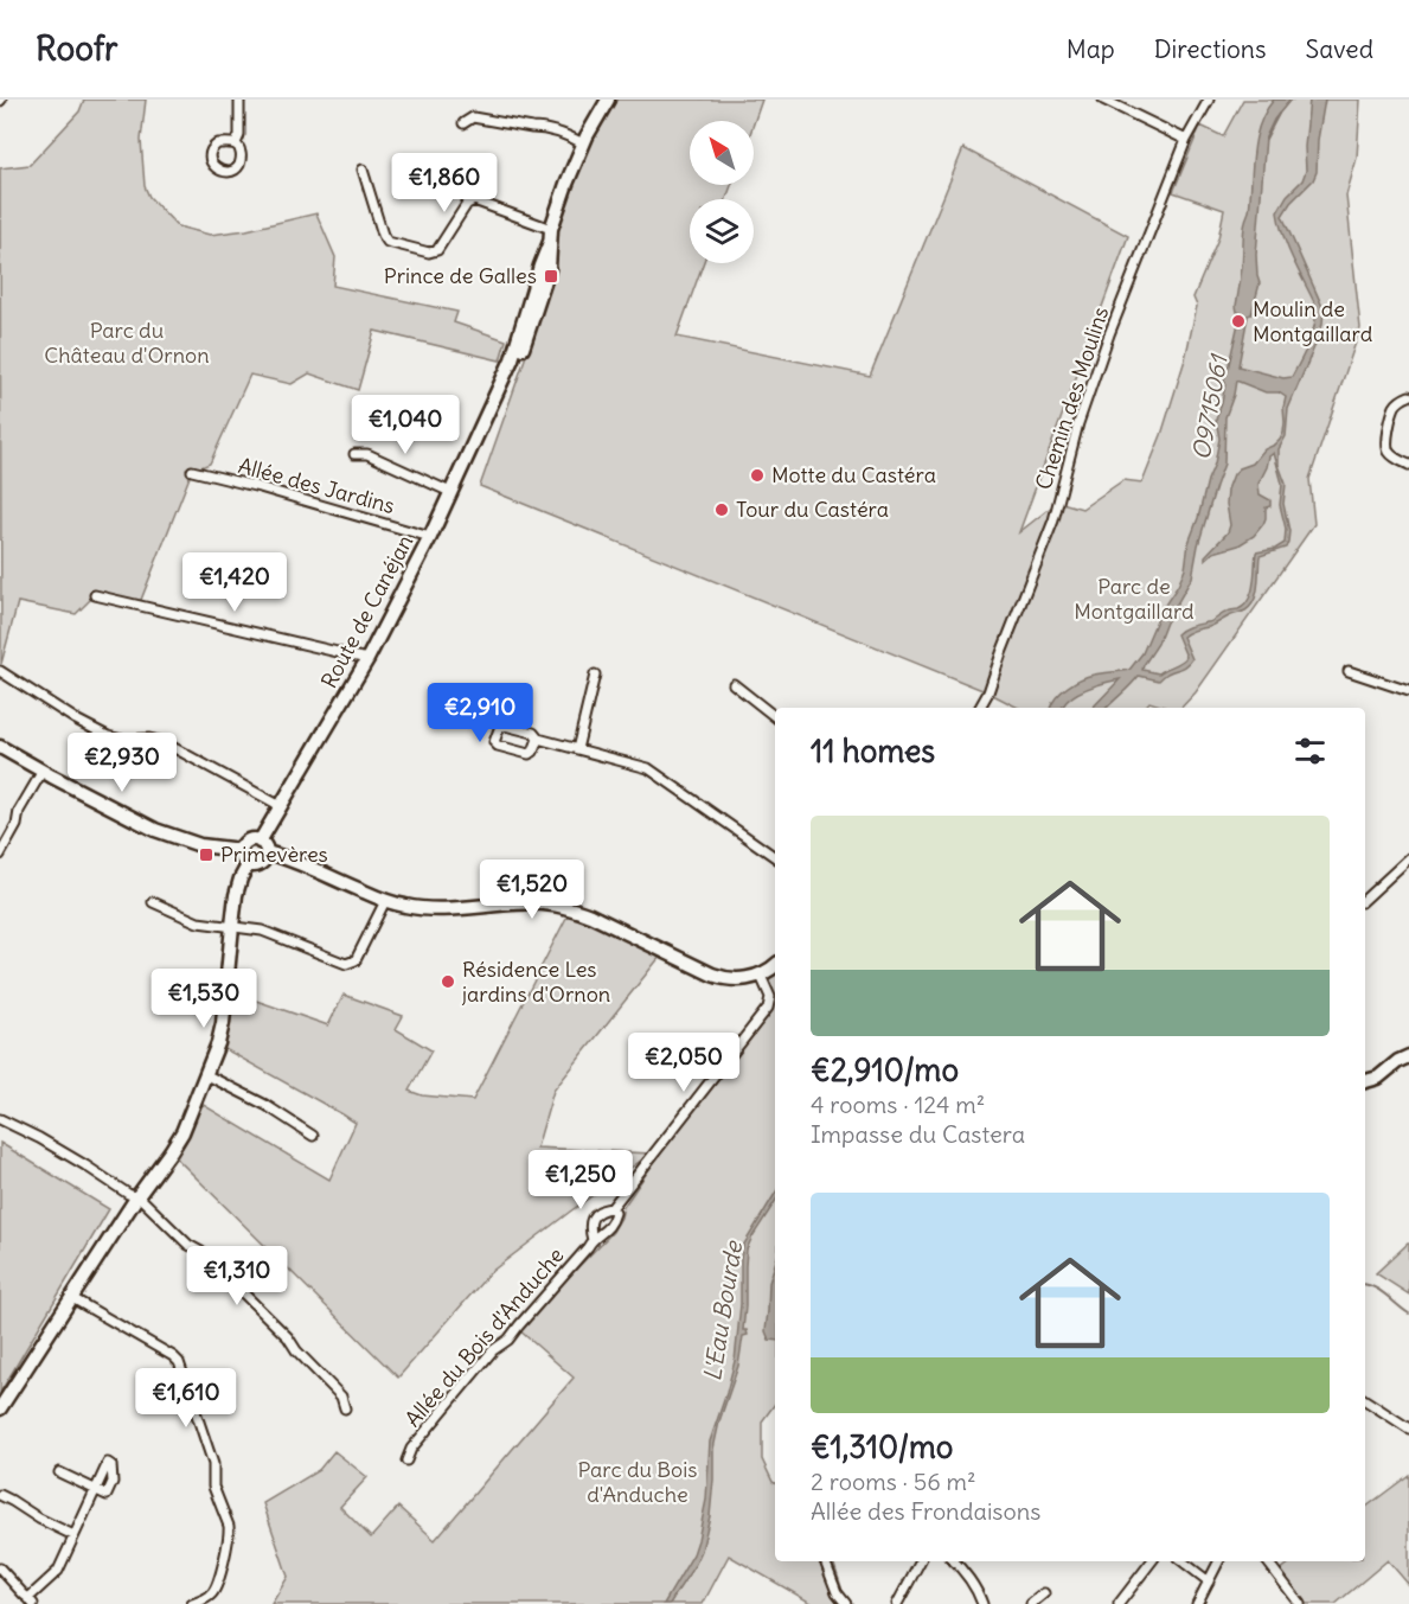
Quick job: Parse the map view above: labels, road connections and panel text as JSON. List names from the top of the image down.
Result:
{
  "streets": {
    "street": [
      "Chemin des Moulins",
      "Allée des Jardins",
      "Route de Canéjan",
      "Allée du Bois d'Anduche"
    ]
  },
  "crossings": [
    ["Allée des Jardins", "Route de Canéjan"]
  ],
  "water": ["O9715061", "L'Eau Bourde"],
  "parks": ["Parc du Château d'Ornon", "Parc de Montgaillard", "Parc du Bois d'Anduche"],
  "places": {
    "transit": ["Prince de Galles", "Primevères"],
    "other": [
      "Moulin de Montgaillard",
      "Motte du Castéra",
      "Tour du Castéra",
      "Résidence Les jardins d'Ornon"
    ]
  },
  "north": "top left",
  "page": {
    "header": "Roofr",
    "nav": ["Map", "Directions", "Saved"],
    "price": [
      "€1,860",
      "€1,040",
      "€1,420",
      "€2,910",
      "€2,930",
      "€1,520",
      "€1,530",
      "€2,050",
      "€1,250",
      "€1,310",
      "€1,610"
    ],
    "heading": "11 homes",
    "list": [
      {
        "name": "€2,910/mo",
        "note": "4 rooms · 124 m² · Impasse du Castera"
      },
      {
        "name": "€1,310/mo",
        "note": "2 rooms · 56 m² · Allée des Frondaisons"
      }
    ]
  }
}
